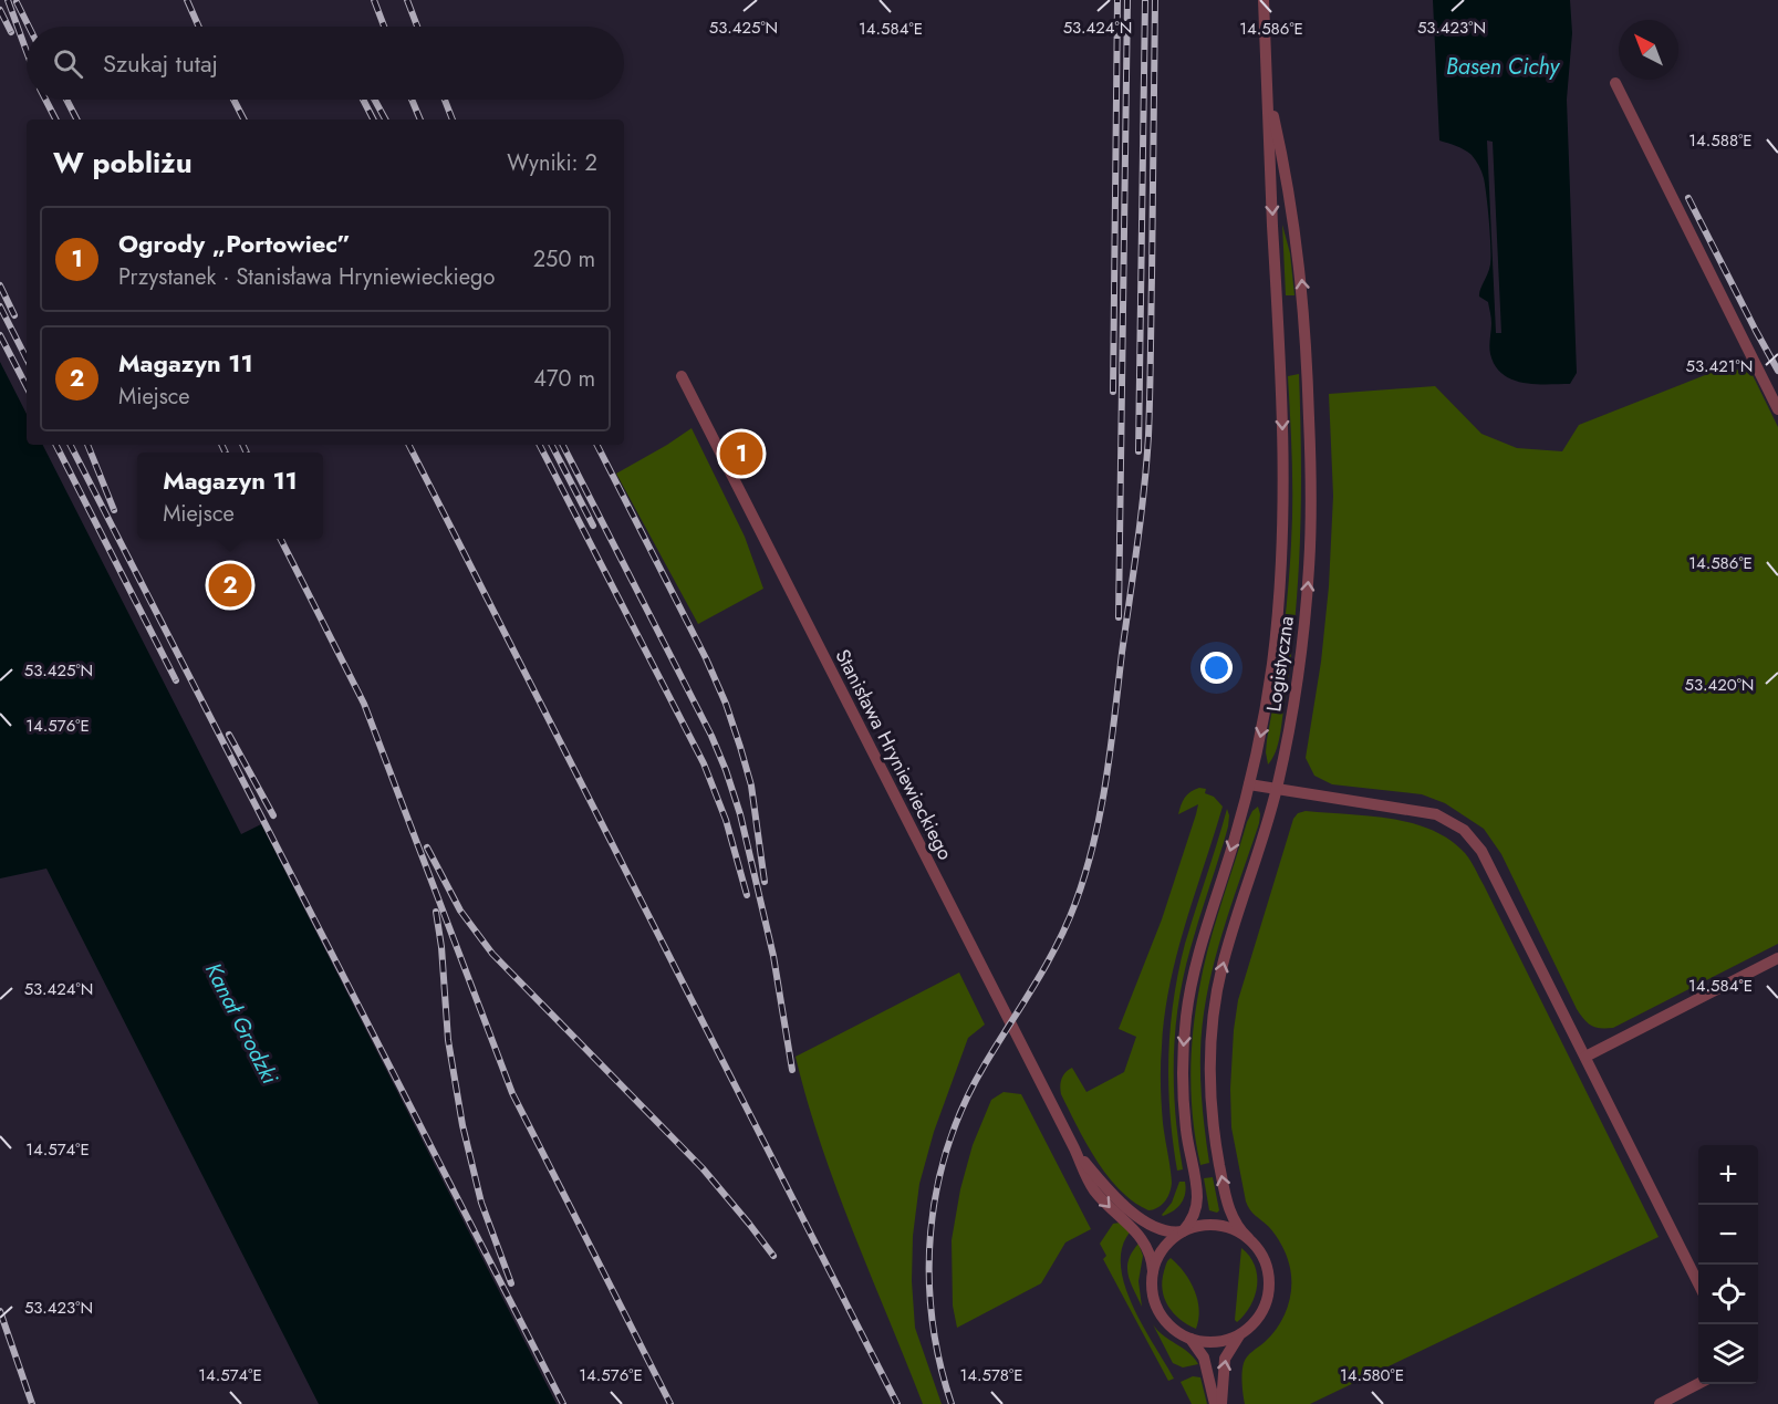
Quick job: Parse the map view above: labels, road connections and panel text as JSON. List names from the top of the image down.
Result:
{
  "streets": {
    "street": ["Logistyczna", "Stanisława Hryniewieckiego"]
  },
  "crossings": [
    ["Logistyczna", "Stanisława Hryniewieckiego"]
  ],
  "water": ["Basen Cichy", "Kanał Grodzki"],
  "north": "top left",
  "page": {
    "search": "Szukaj tutaj",
    "heading": ["W pobliżu", "Wyniki: 2"],
    "list": [
      {
        "mark": "1",
        "name": "Ogrody „Portowiec”",
        "note": "Przystanek · Stanisława Hryniewieckiego",
        "value": "250 m"
      },
      {
        "mark": "2",
        "name": "Magazyn 11",
        "note": "Miejsce",
        "value": "470 m"
      }
    ],
    "pins": ["1", "2"],
    "popup": ["Magazyn 11", "Miejsce"],
    "map_buttons": ["+", "−"]
  },
  "coordinates": [
    "53.424°N",
    "53.423°N",
    "53.425°N",
    "14.584°E",
    "14.586°E",
    "14.588°E",
    "53.421°N",
    "53.420°N",
    "14.576°E",
    "14.574°E",
    "14.578°E",
    "14.580°E"
  ]
}
